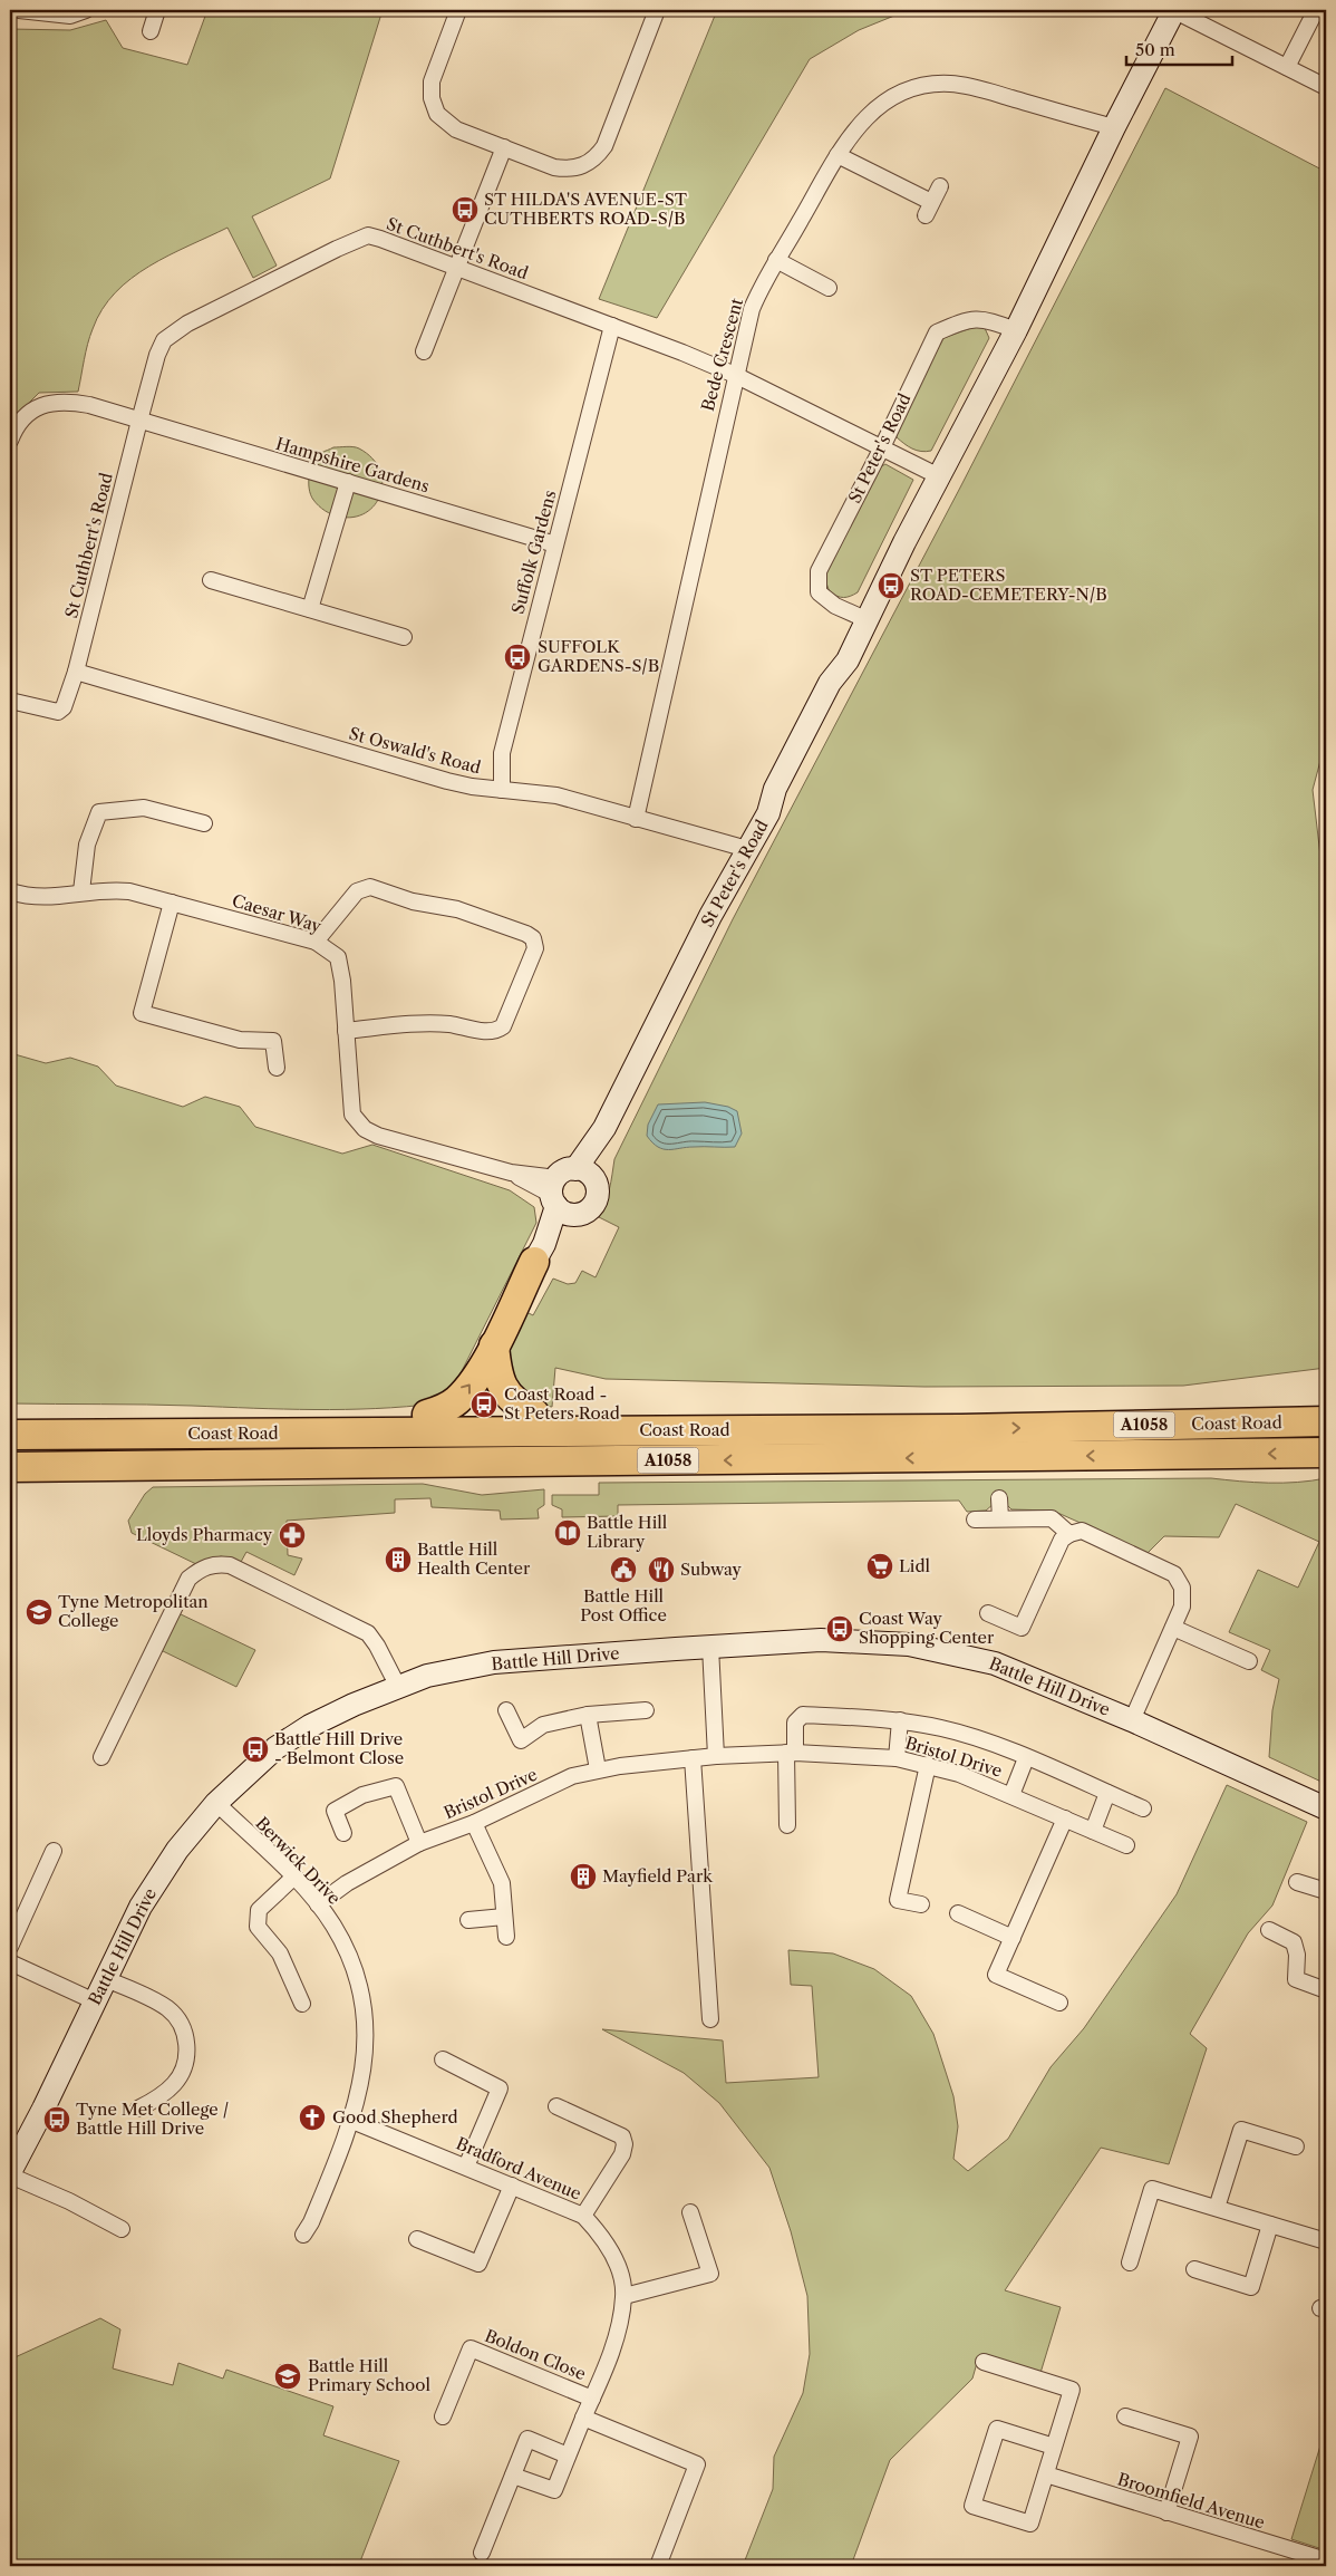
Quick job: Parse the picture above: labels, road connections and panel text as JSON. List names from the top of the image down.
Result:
{
  "streets": {
    "highway": ["Coast Road", "A1058"],
    "street": [
      "St Cuthbert's Road",
      "Bede Crescent",
      "St Peter's Road",
      "Hampshire Gardens",
      "Suffolk Gardens",
      "St Oswald's Road",
      "Caesar Way",
      "Battle Hill Drive",
      "Bristol Drive",
      "Berwick Drive",
      "Bradford Avenue",
      "Boldon Close",
      "Broomfield Avenue"
    ]
  },
  "crossings": [
    ["St Cuthbert's Road", "Bede Crescent"],
    ["St Cuthbert's Road", "St Peter's Road"],
    ["St Cuthbert's Road", "Hampshire Gardens"],
    ["St Cuthbert's Road", "Suffolk Gardens"],
    ["St Cuthbert's Road", "St Oswald's Road"],
    ["Bede Crescent", "St Peter's Road"],
    ["Bede Crescent", "St Oswald's Road"],
    ["St Peter's Road", "St Oswald's Road"],
    ["St Peter's Road", "Caesar Way"],
    ["Hampshire Gardens", "Suffolk Gardens"],
    ["Suffolk Gardens", "St Oswald's Road"],
    ["Battle Hill Drive", "Berwick Drive"],
    ["Bristol Drive", "Berwick Drive"],
    ["Berwick Drive", "Bradford Avenue"],
    ["Bradford Avenue", "Boldon Close"]
  ],
  "places": {
    "bus stop": [
      "ST HILDA'S AVENUE-ST CUTHBERTS ROAD-S/B",
      "ST PETERS ROAD-CEMETERY-N/B",
      "SUFFOLK GARDENS-S/B",
      "Coast Road - St Peters Road",
      "Coast Way Shopping Center",
      "Battle Hill Drive - Belmont Close",
      "Tyne Met College / Battle Hill Drive"
    ],
    "library": ["Battle Hill Library"],
    "pharmacy": ["Lloyds Pharmacy"],
    "building": ["Battle Hill Health Center", "Mayfield Park"],
    "supermarket": ["Lidl"],
    "public building": ["Battle Hill Post Office"],
    "restaurant": ["Subway"],
    "school or university": ["Tyne Metropolitan College", "Battle Hill Primary School"],
    "church": ["Good Shepherd"]
  },
  "scale_bar": "50 m"
}
